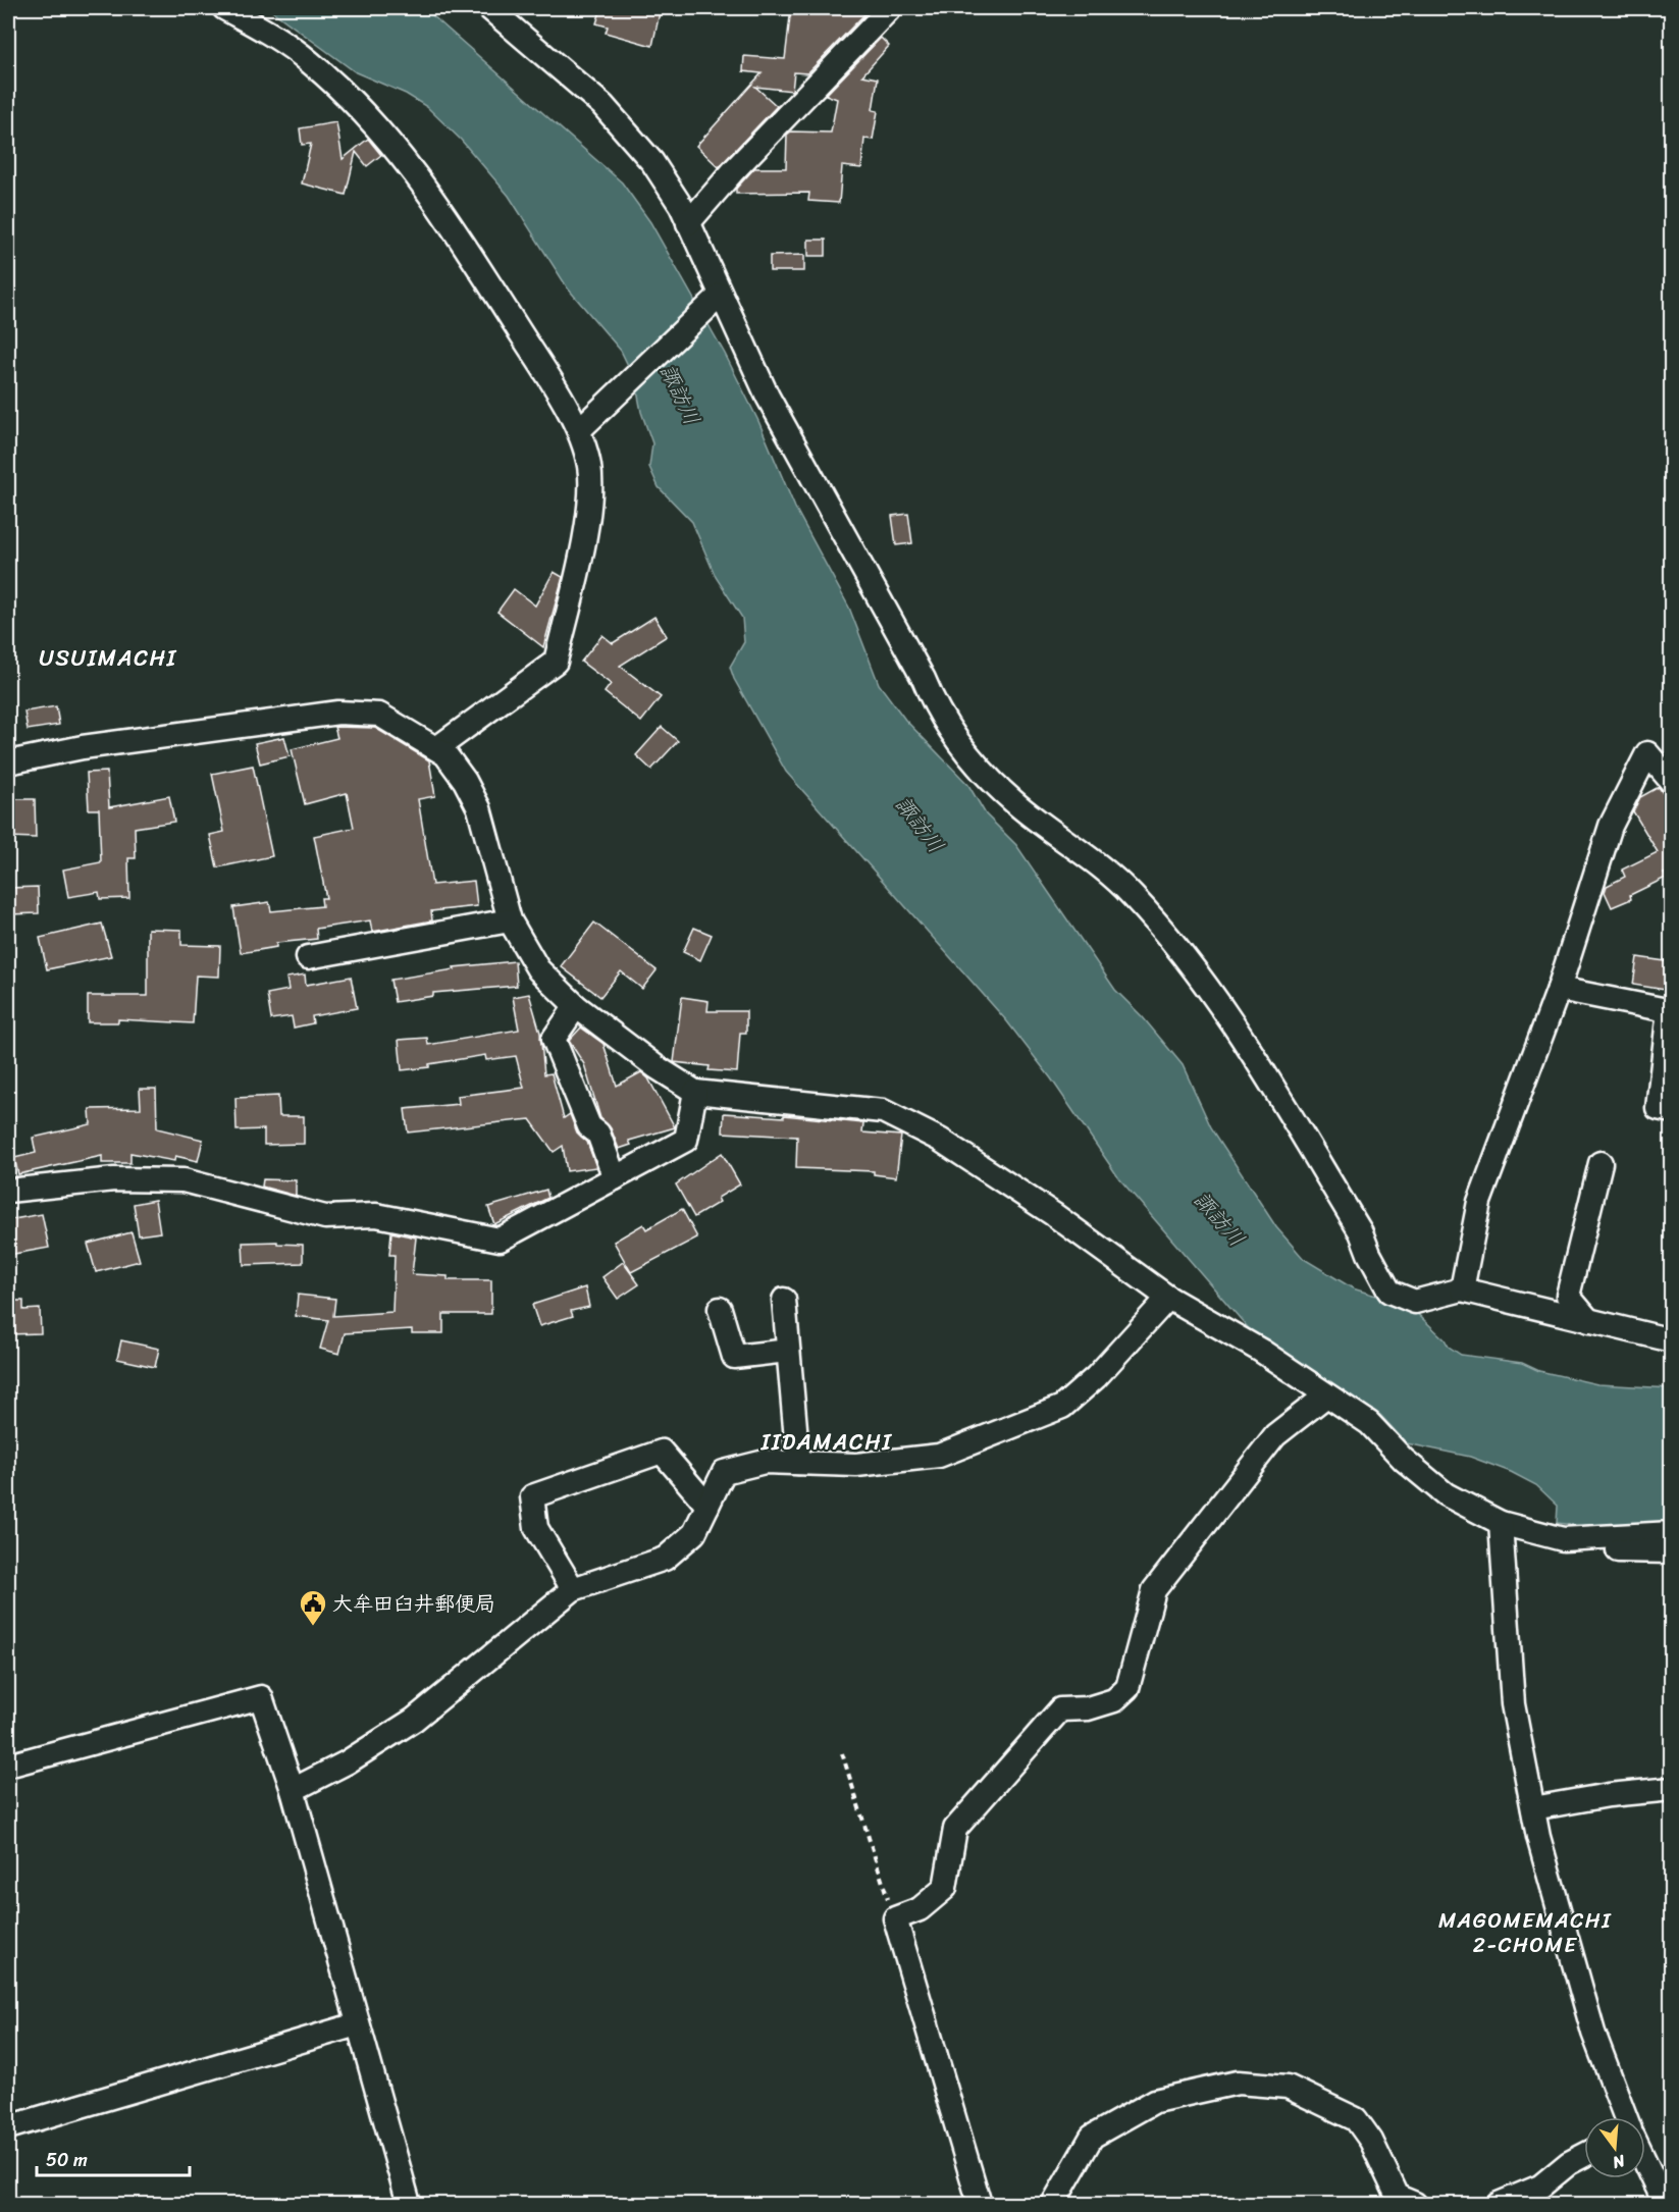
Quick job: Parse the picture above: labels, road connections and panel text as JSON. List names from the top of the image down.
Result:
{
  "districts": ["USUIMACHI", "IIDAMACHI", "MAGOMEMACHI 2-CHOME"],
  "water": ["諏訪川"],
  "places": {
    "public building": ["大牟田臼井郵便局"]
  },
  "scale_bar": "50 m",
  "north": "bottom"
}
